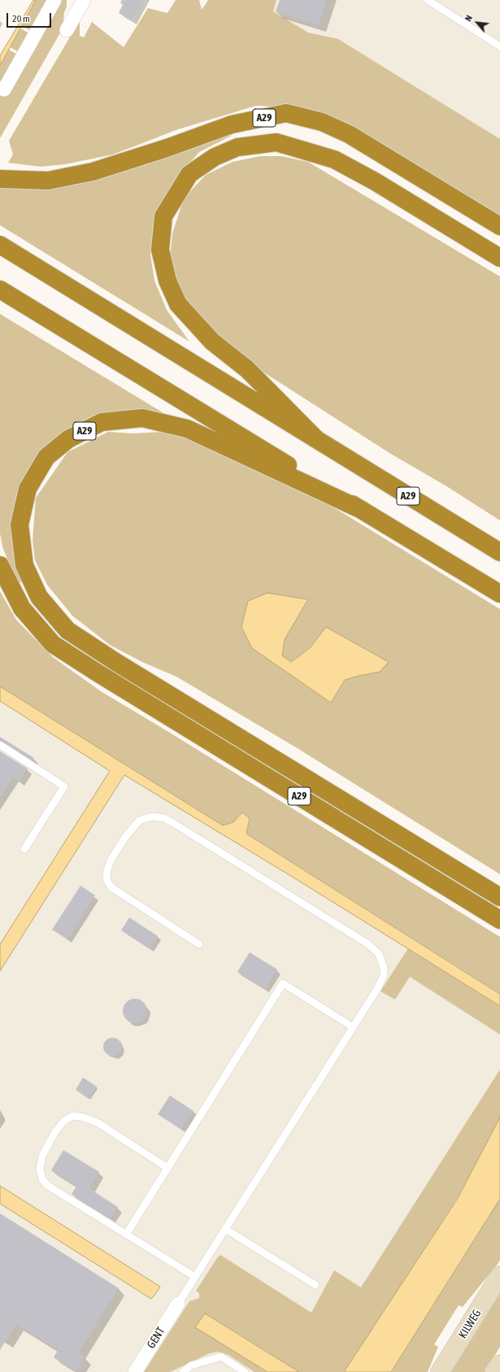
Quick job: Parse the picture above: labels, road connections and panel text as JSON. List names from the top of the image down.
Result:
{
  "streets": {
    "highway": ["A29"],
    "main road": ["KILWEG"],
    "street": ["GENT"]
  },
  "scale_bar": "20 m",
  "north": "top left"
}
